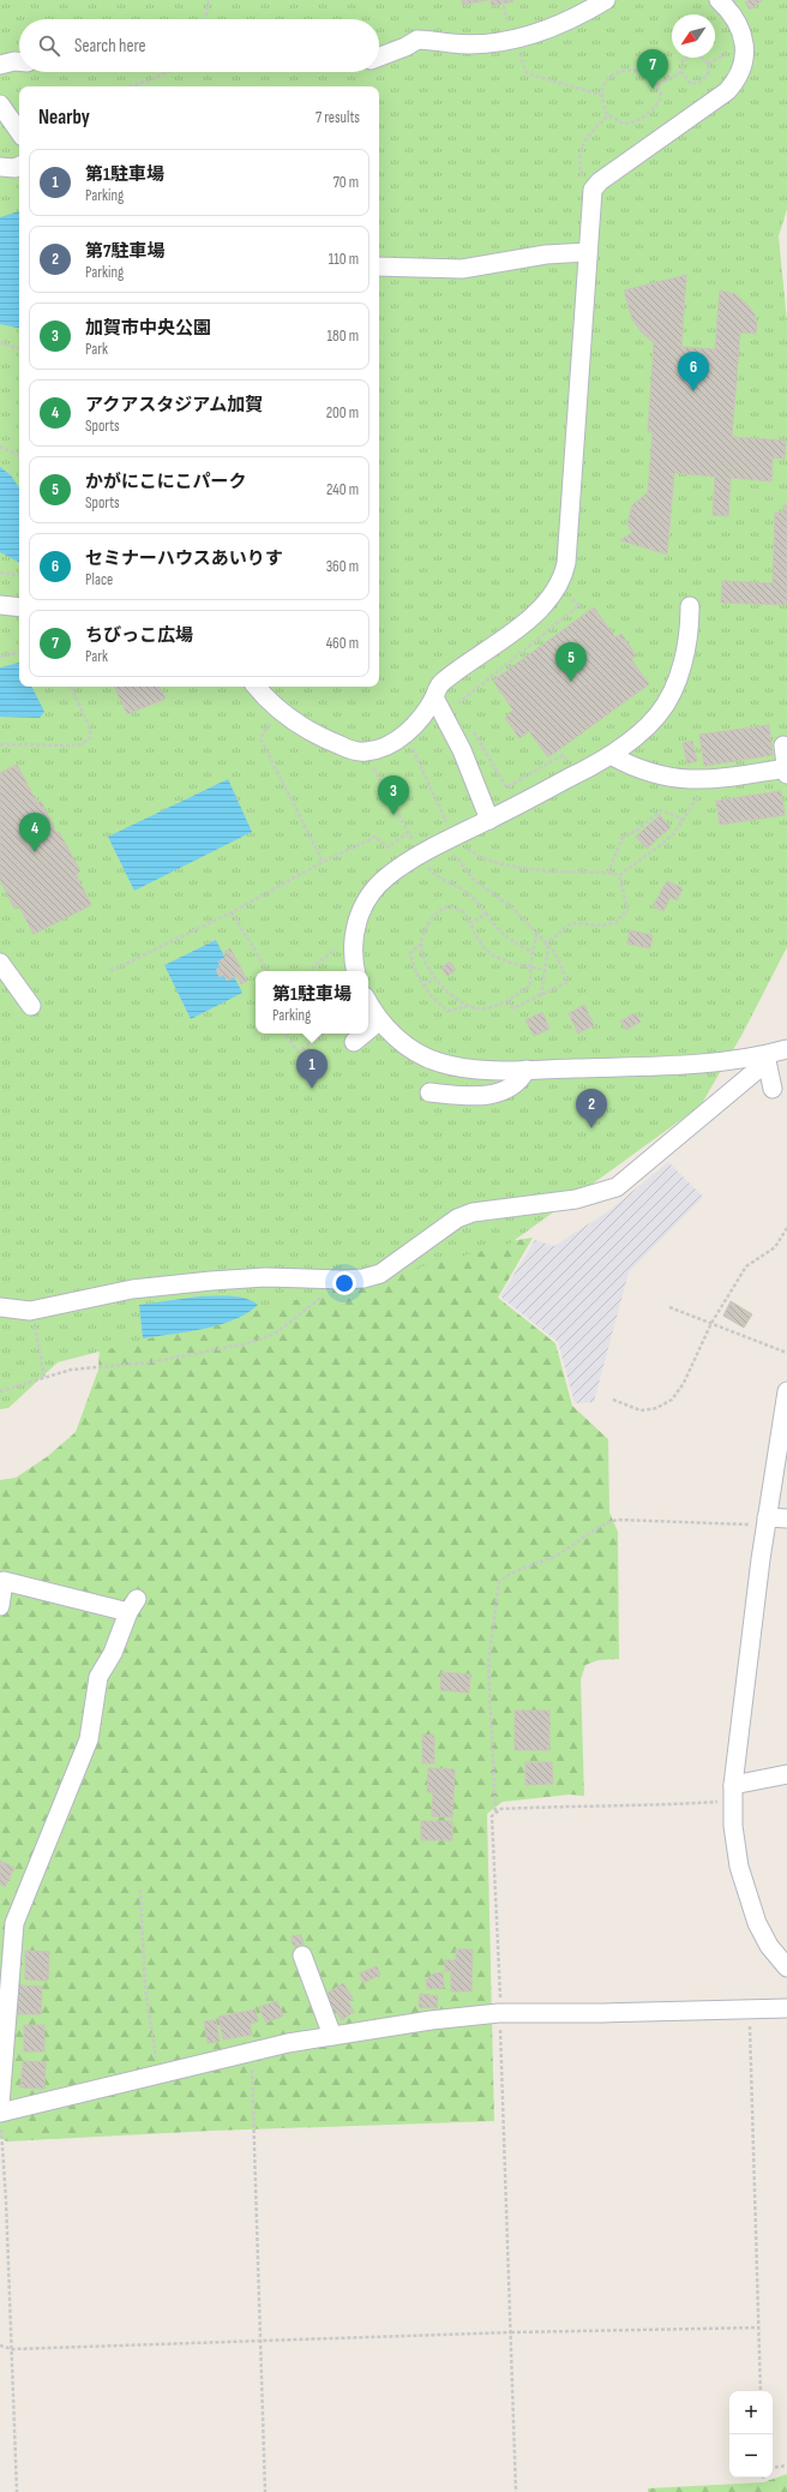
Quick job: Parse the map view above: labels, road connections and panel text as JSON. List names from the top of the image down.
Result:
{
  "north": "bottom left",
  "page": {
    "search": "Search here",
    "pins": [
      "7",
      "6",
      "5",
      "3",
      "4",
      "1",
      "2"
    ],
    "heading": ["Nearby", "7 results"],
    "list": [
      {
        "mark": "1",
        "name": "第1駐車場",
        "note": "Parking",
        "value": "70 m"
      },
      {
        "mark": "2",
        "name": "第7駐車場",
        "note": "Parking",
        "value": "110 m"
      },
      {
        "mark": "3",
        "name": "加賀市中央公園",
        "note": "Park",
        "value": "180 m"
      },
      {
        "mark": "4",
        "name": "アクアスタジアム加賀",
        "note": "Sports",
        "value": "200 m"
      },
      {
        "mark": "5",
        "name": "かがにこにこパーク",
        "note": "Sports",
        "value": "240 m"
      },
      {
        "mark": "6",
        "name": "セミナーハウスあいりす",
        "note": "Place",
        "value": "360 m"
      },
      {
        "mark": "7",
        "name": "ちびっこ広場",
        "note": "Park",
        "value": "460 m"
      }
    ],
    "popup": ["第1駐車場", "Parking"],
    "map_buttons": ["+", "−"]
  }
}
